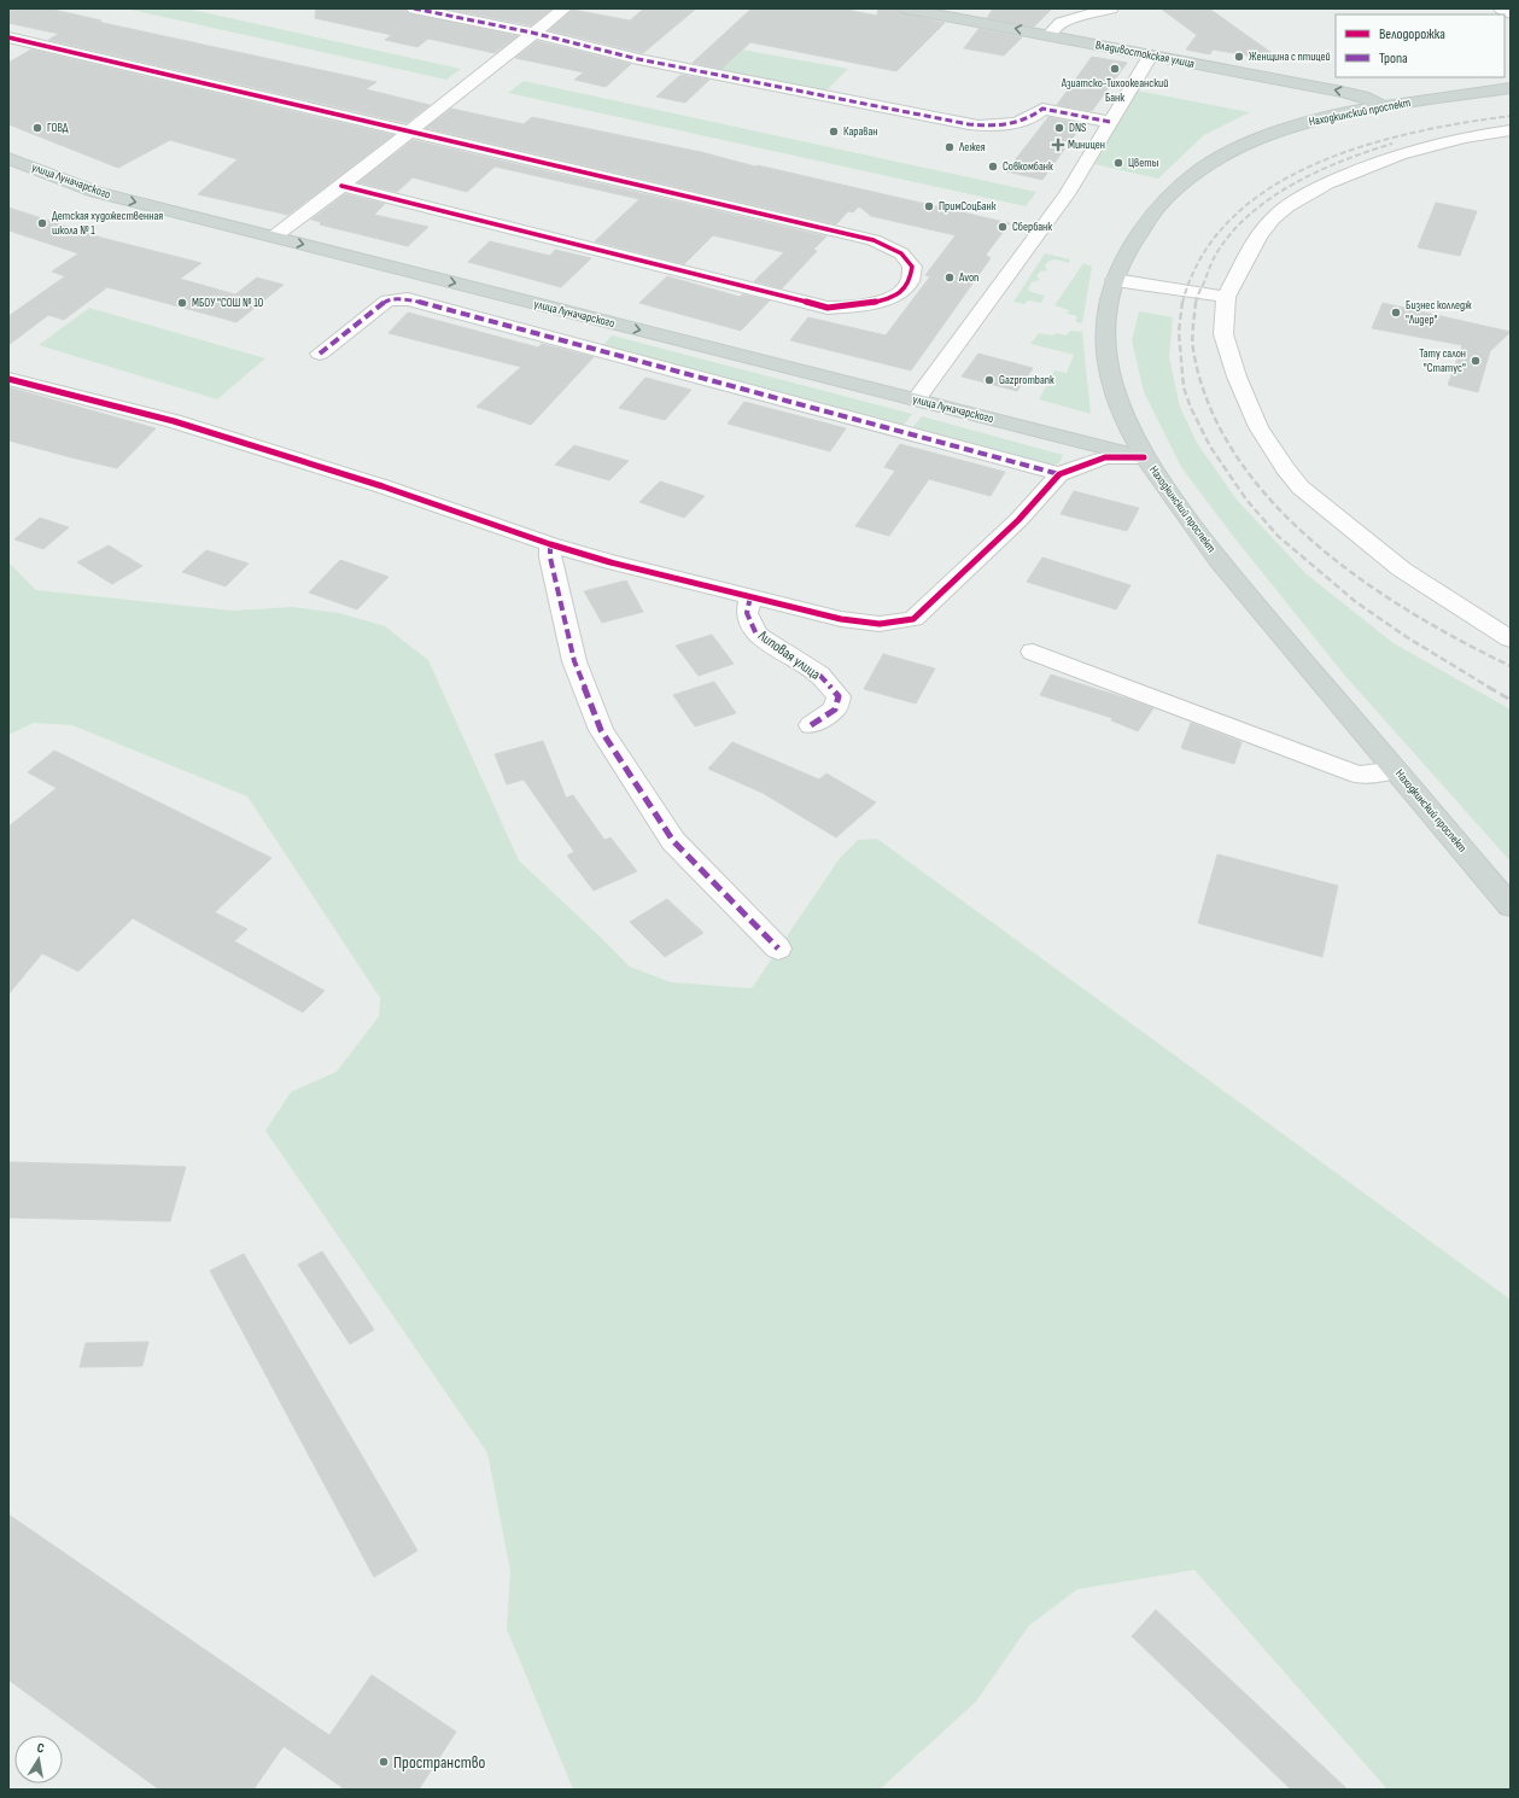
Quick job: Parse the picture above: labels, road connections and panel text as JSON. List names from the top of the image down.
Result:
{
  "streets": {
    "main road": ["Владивостокская улица", "Находкинский проспект", "улица Луначарского"],
    "street": ["Липовая улица"]
  },
  "crossings": [
    ["Владивостокская улица", "Находкинский проспект"],
    ["Находкинский проспект", "улица Луначарского"]
  ],
  "one_way": ["Владивостокская улица", "улица Луначарского"],
  "places": {
    "other": [
      "Женщина с птицей",
      "Азиатско-Тихоокеанский Банк",
      "ГОВД",
      "DNS",
      "Караван",
      "Лежея",
      "Цветы",
      "Совкомбанк",
      "ПримСоцБанк",
      "Детская художественная школа № 1",
      "Сбербанк",
      "Avon",
      "МБОУ \"СОШ № 10",
      "Бизнес колледж \"Лидер\"",
      "Тату салон \"Статус\"",
      "Gazprombank",
      "Пространство"
    ],
    "health": ["Миницен"]
  },
  "legend": ["Велодорожка", "Тропа"],
  "north": "top"
}
